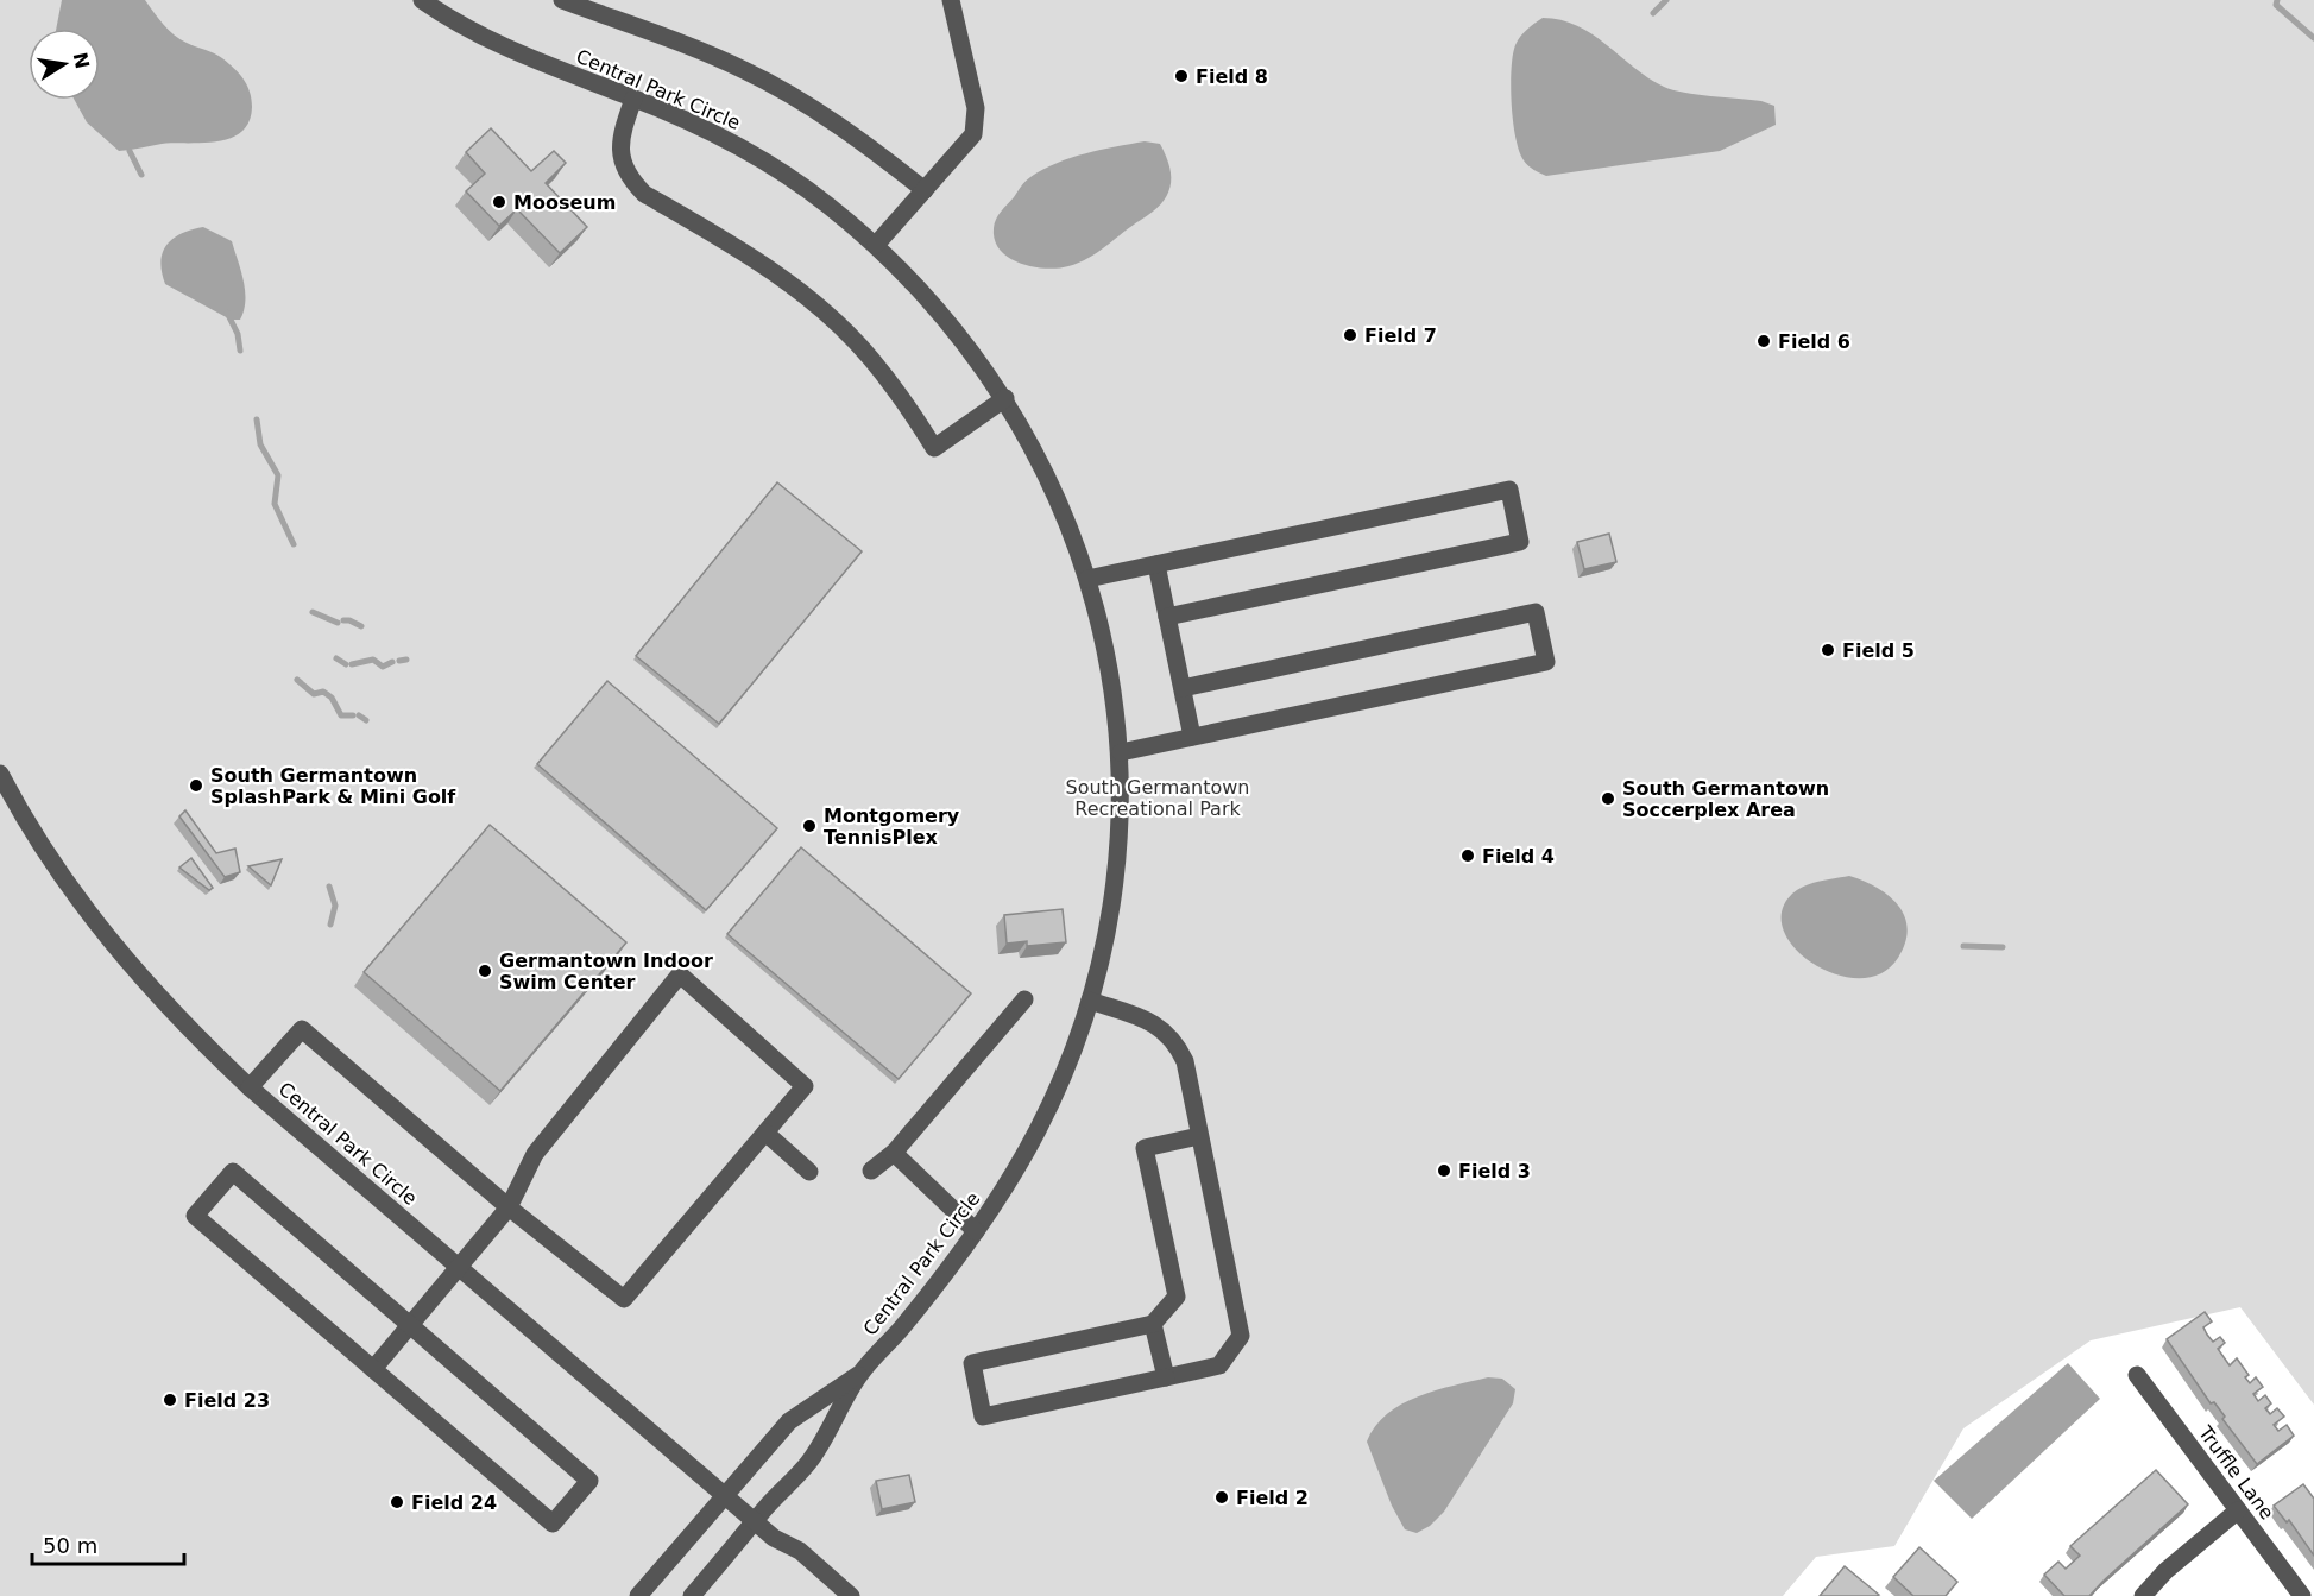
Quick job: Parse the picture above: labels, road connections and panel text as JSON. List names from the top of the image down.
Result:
{
  "streets": {
    "street": ["Central Park Circle", "Truffle Lane"]
  },
  "parks": ["South Germantown Recreational Park"],
  "places": [
    "Field 8",
    "Mooseum",
    "Field 7",
    "Field 6",
    "Field 5",
    "South Germantown SplashPark & Mini Golf",
    "South Germantown Soccerplex Area",
    "Montgomery TennisPlex",
    "Field 4",
    "Germantown Indoor Swim Center",
    "Field 3",
    "Field 23",
    "Field 2",
    "Field 24"
  ],
  "scale_bar": "50 m",
  "north": "right"
}
